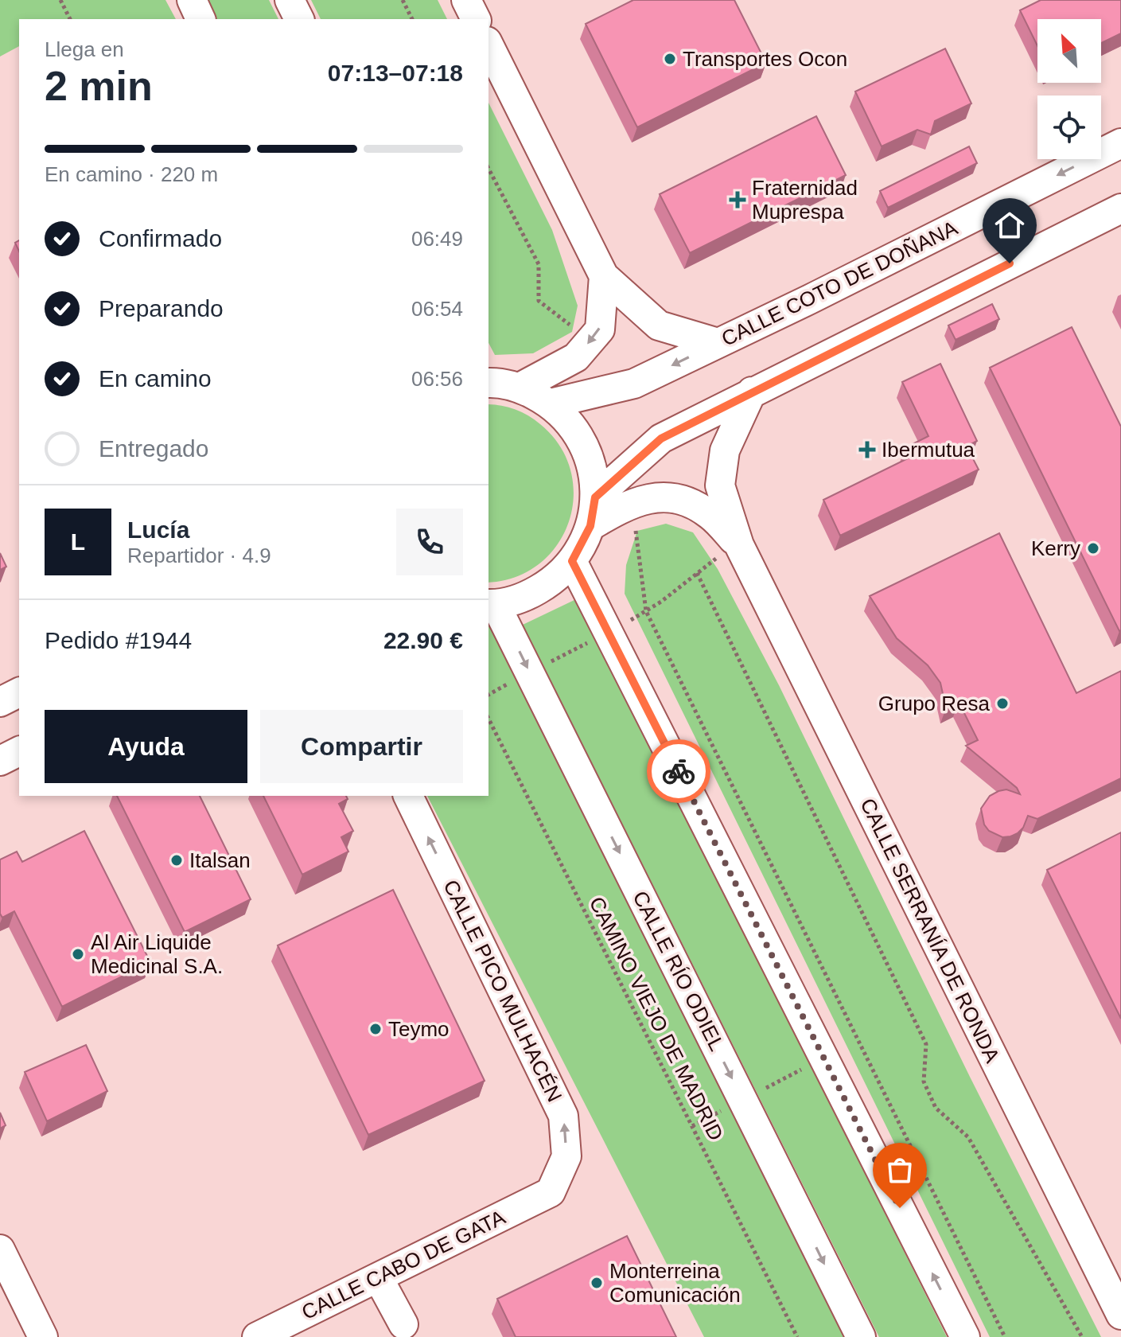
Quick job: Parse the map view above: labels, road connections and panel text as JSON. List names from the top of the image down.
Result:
{
  "streets": {
    "street": [
      "CALLE COTO DE DOÑANA",
      "CALLE SERRANÍA DE RONDA",
      "CALLE RÍO ODIEL",
      "CALLE PICO MULHACÉN",
      "CALLE CABO DE GATA"
    ],
    "path": ["CAMINO VIEJO DE MADRID"]
  },
  "crossings": [
    ["CALLE PICO MULHACÉN", "CALLE CABO DE GATA"]
  ],
  "places": {
    "other": [
      "Transportes Ocon",
      "Kerry",
      "Grupo Resa",
      "Italsan",
      "Al Air Liquide Medicinal S.A.",
      "Teymo",
      "Monterreina Comunicación"
    ],
    "health": ["Fraternidad Muprespa", "Ibermutua"]
  },
  "north": "top left",
  "page": {
    "heading": ["2 min", "Llega en", "07:13–07:18"],
    "panel": [
      "Lucía",
      "Repartidor · 4.9",
      "Pedido #1944",
      "22.90 €"
    ],
    "bar": "En camino · 220 m",
    "list": [
      ["Confirmado", "06:49"],
      ["Preparando", "06:54"],
      ["En camino", "06:56"],
      "Entregado"
    ],
    "round": "L",
    "buttons": ["Ayuda", "Compartir"]
  }
}
